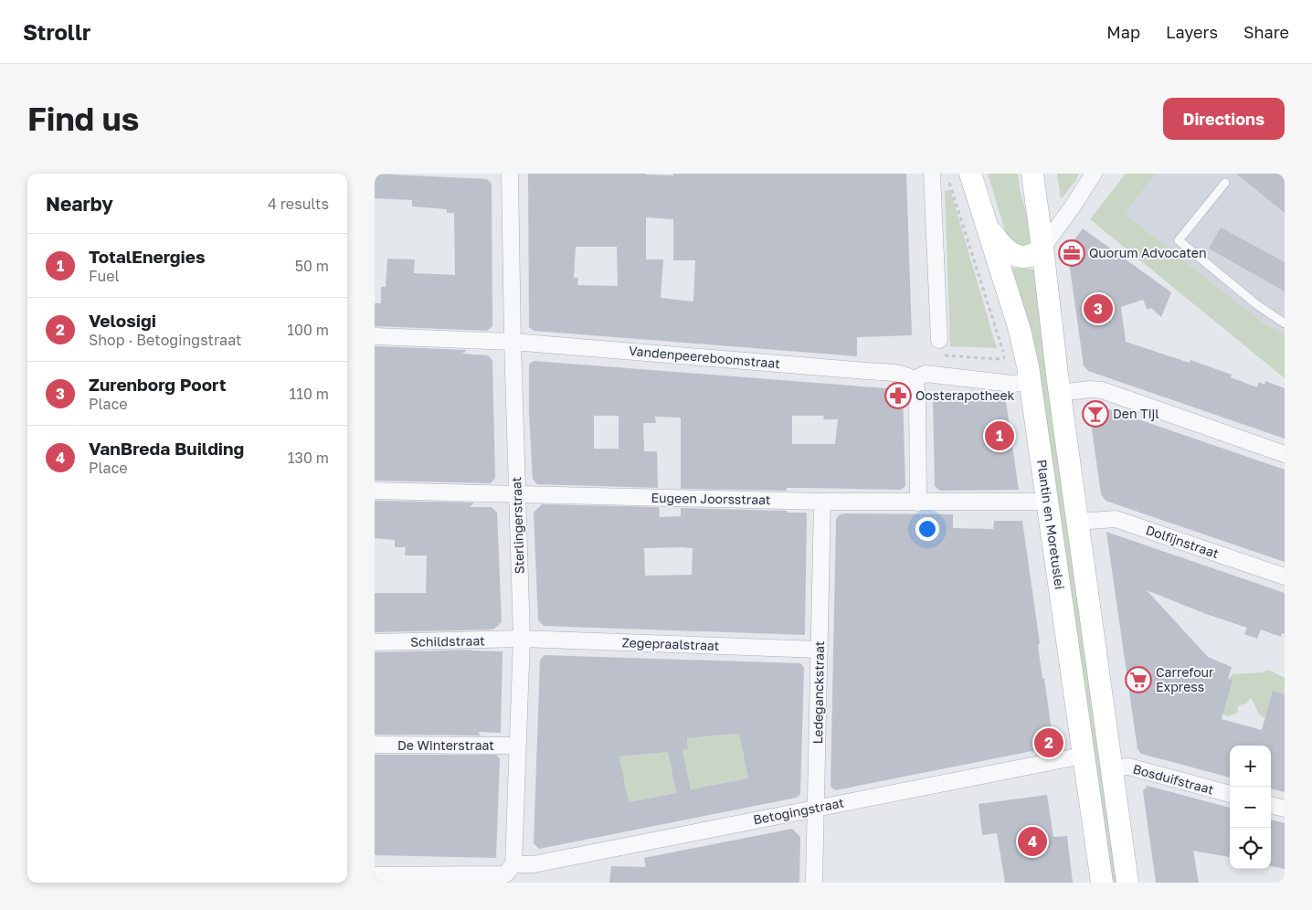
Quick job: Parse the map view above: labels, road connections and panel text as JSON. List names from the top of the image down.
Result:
{
  "streets": {
    "main road": ["Plantin en Moretuslei"],
    "street": [
      "Vandenpeereboomstraat",
      "Eugeen Joorsstraat",
      "Sterlingerstraat",
      "Dolfijnstraat",
      "Schildstraat",
      "Zegepraalstraat",
      "Ledeganckstraat",
      "De Winterstraat",
      "Bosduifstraat",
      "Betogingstraat"
    ]
  },
  "crossings": [
    ["Vandenpeereboomstraat", "Sterlingerstraat"],
    ["Eugeen Joorsstraat", "Plantin en Moretuslei"],
    ["Eugeen Joorsstraat", "Sterlingerstraat"],
    ["Eugeen Joorsstraat", "Ledeganckstraat"],
    ["Plantin en Moretuslei", "Betogingstraat"],
    ["Sterlingerstraat", "Schildstraat"],
    ["Sterlingerstraat", "Zegepraalstraat"],
    ["Sterlingerstraat", "De Winterstraat"],
    ["Sterlingerstraat", "Betogingstraat"],
    ["Schildstraat", "Zegepraalstraat"],
    ["Zegepraalstraat", "Ledeganckstraat"],
    ["Ledeganckstraat", "Betogingstraat"]
  ],
  "places": {
    "office": ["Quorum Advocaten"],
    "pharmacy": ["Oosterapotheek"],
    "bar": ["Den Tijl"],
    "supermarket": ["Carrefour Express"]
  },
  "page": {
    "header": "Strollr",
    "nav": ["Map", "Layers", "Share"],
    "buttons": "Directions",
    "title": "Find us",
    "heading": ["Nearby", "4 results"],
    "list": [
      {
        "mark": "1",
        "name": "TotalEnergies",
        "note": "Fuel",
        "value": "50 m"
      },
      {
        "mark": "2",
        "name": "Velosigi",
        "note": "Shop · Betogingstraat",
        "value": "100 m"
      },
      {
        "mark": "3",
        "name": "Zurenborg Poort",
        "note": "Place",
        "value": "110 m"
      },
      {
        "mark": "4",
        "name": "VanBreda Building",
        "note": "Place",
        "value": "130 m"
      }
    ],
    "pins": [
      "3",
      "1",
      "2",
      "4"
    ],
    "map_buttons": ["+", "−"]
  }
}
